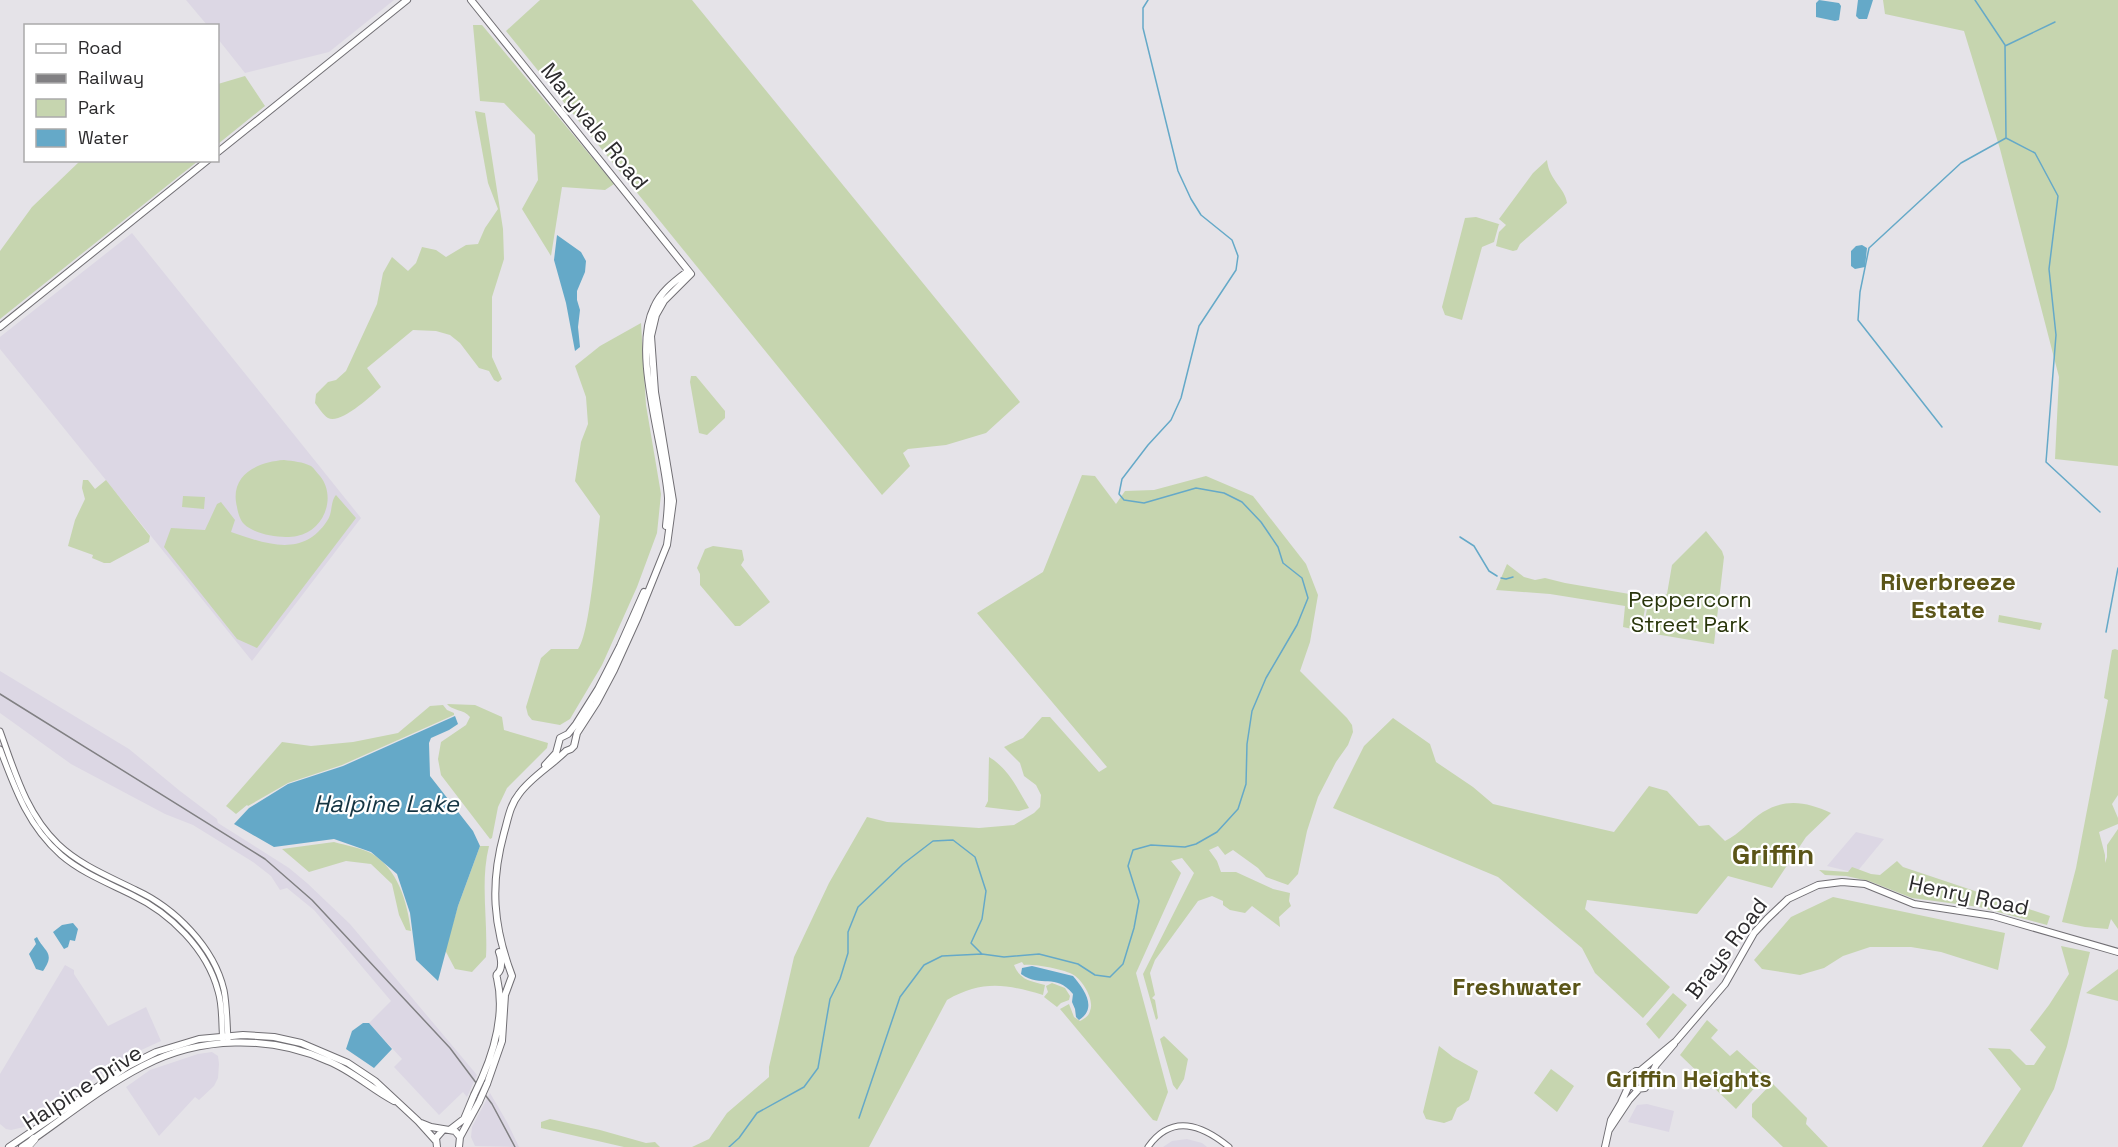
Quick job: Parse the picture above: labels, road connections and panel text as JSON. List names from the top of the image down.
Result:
{
  "streets": {
    "main road": [
      "Maryvale Road",
      "Henry Road",
      "Brays Road",
      "Halpine Drive"
    ]
  },
  "crossings": [
    ["Henry Road", "Brays Road"]
  ],
  "districts": [
    "Riverbreeze Estate",
    "Griffin",
    "Freshwater",
    "Griffin Heights"
  ],
  "water": ["Halpine Lake"],
  "parks": ["Peppercorn Street Park"],
  "legend": [
    "Road",
    "Railway",
    "Park",
    "Water"
  ]
}
